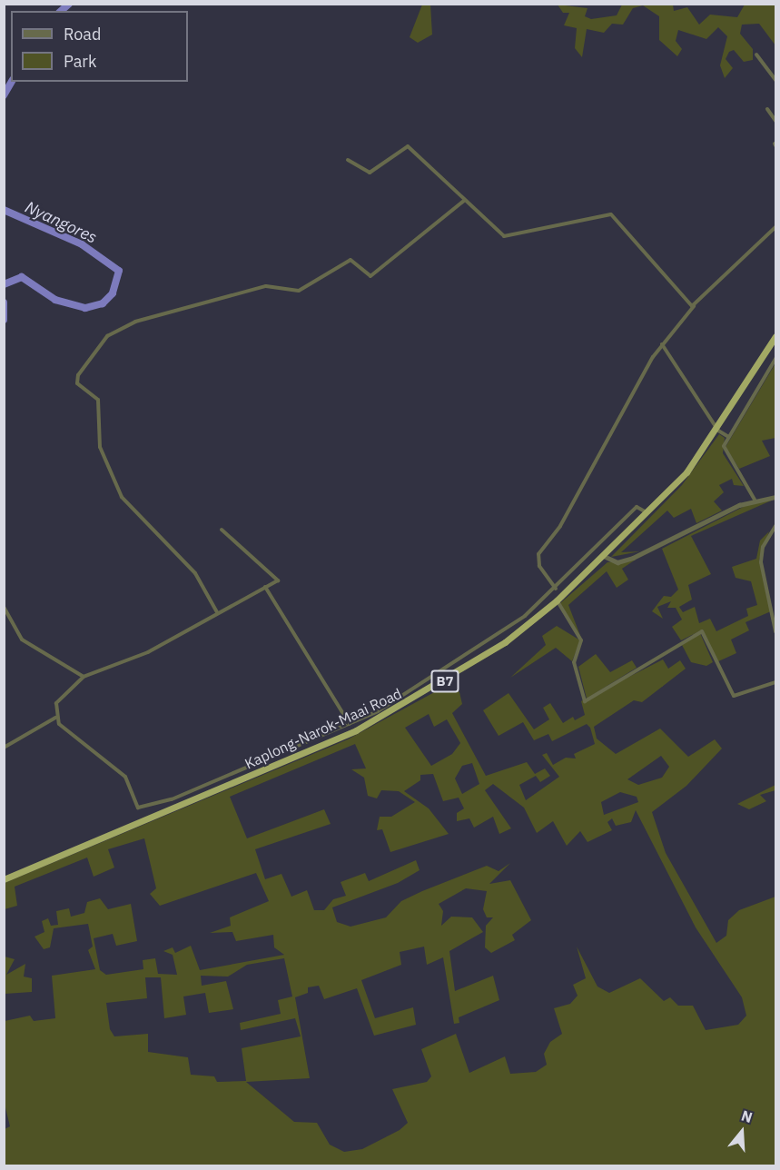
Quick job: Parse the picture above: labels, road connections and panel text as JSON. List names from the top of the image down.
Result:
{
  "streets": {
    "highway": ["B7", "Kaplong-Narok-Maai Road"]
  },
  "water": ["Nyangores"],
  "legend": ["Road", "Park"],
  "north": "top"
}
